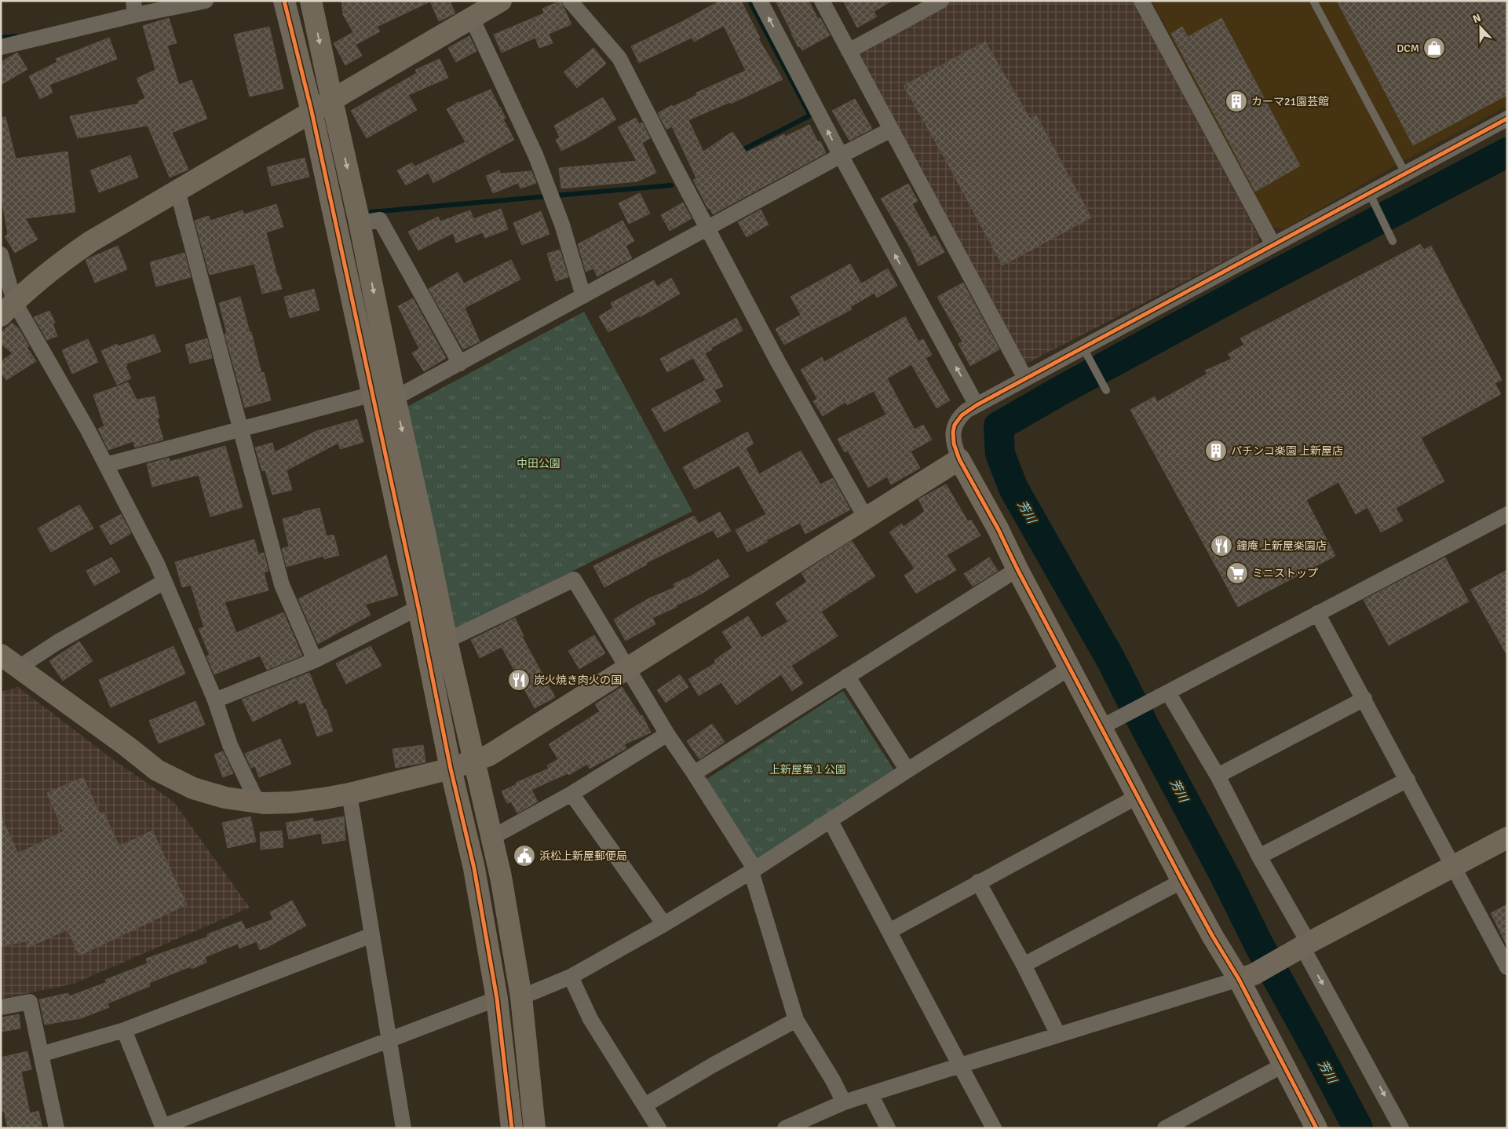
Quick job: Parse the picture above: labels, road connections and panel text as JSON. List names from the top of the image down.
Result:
{
  "water": ["芳川"],
  "parks": ["中田公園", "上新屋第１公園"],
  "places": {
    "shop": ["DCM"],
    "building": ["カーマ21園芸館", "パチンコ楽園 上新屋店"],
    "restaurant": ["鐘庵 上新屋楽園店", "炭火焼き肉火の国"],
    "supermarket": ["ミニストップ"],
    "public building": ["浜松上新屋郵便局"]
  },
  "north": "top"
}
